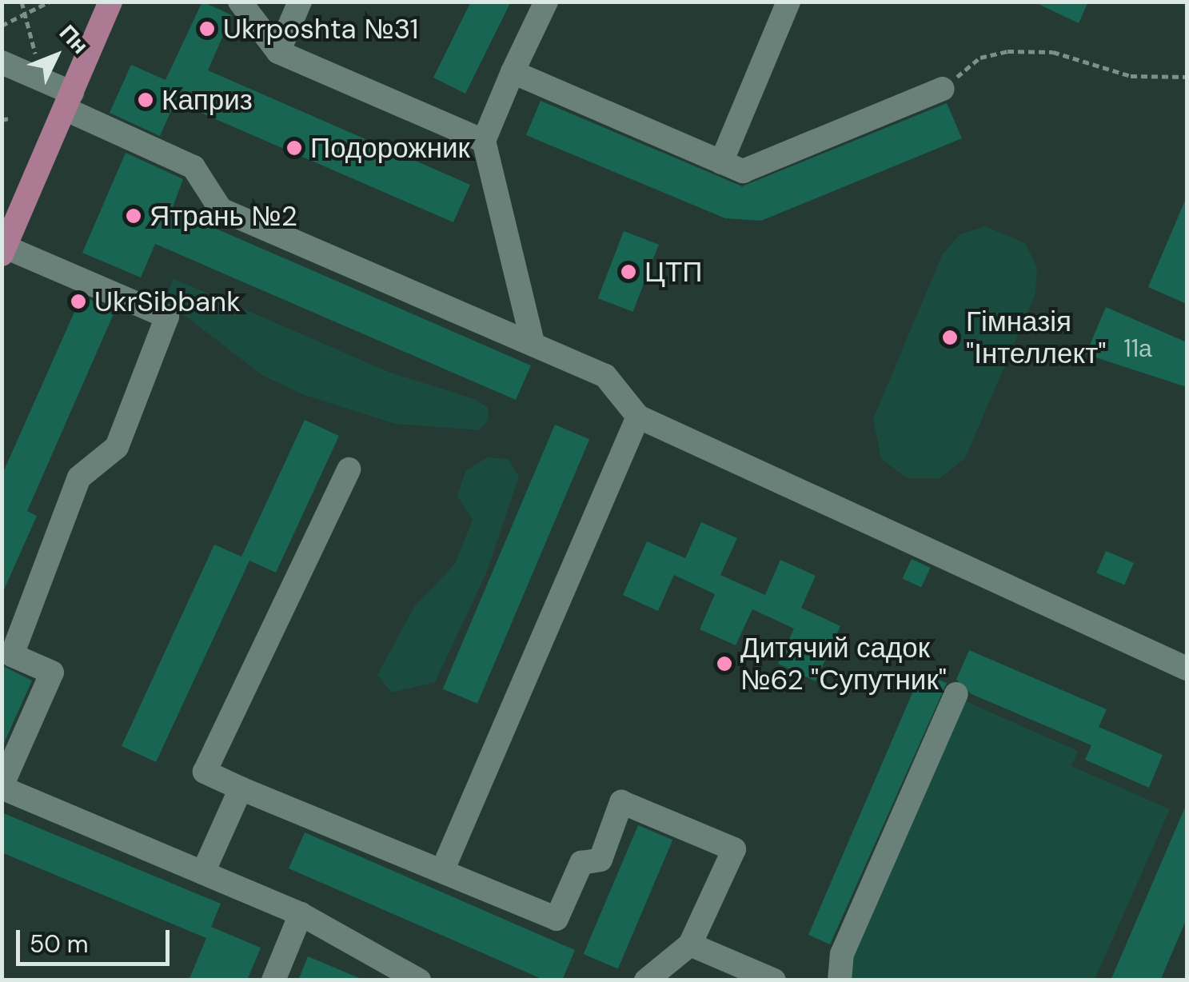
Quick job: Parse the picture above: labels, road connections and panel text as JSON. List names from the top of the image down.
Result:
{
  "places": [
    "Ukrposhta №31",
    "Каприз",
    "Подорожник",
    "Ятрань №2",
    "ЦТП",
    "UkrSibbank",
    "Гімназія \"Інтеллект\"",
    "Дитячий садок №62 \"Супутник\""
  ],
  "house_numbers": ["11а"],
  "scale_bar": "50 m",
  "north": "top right"
}
